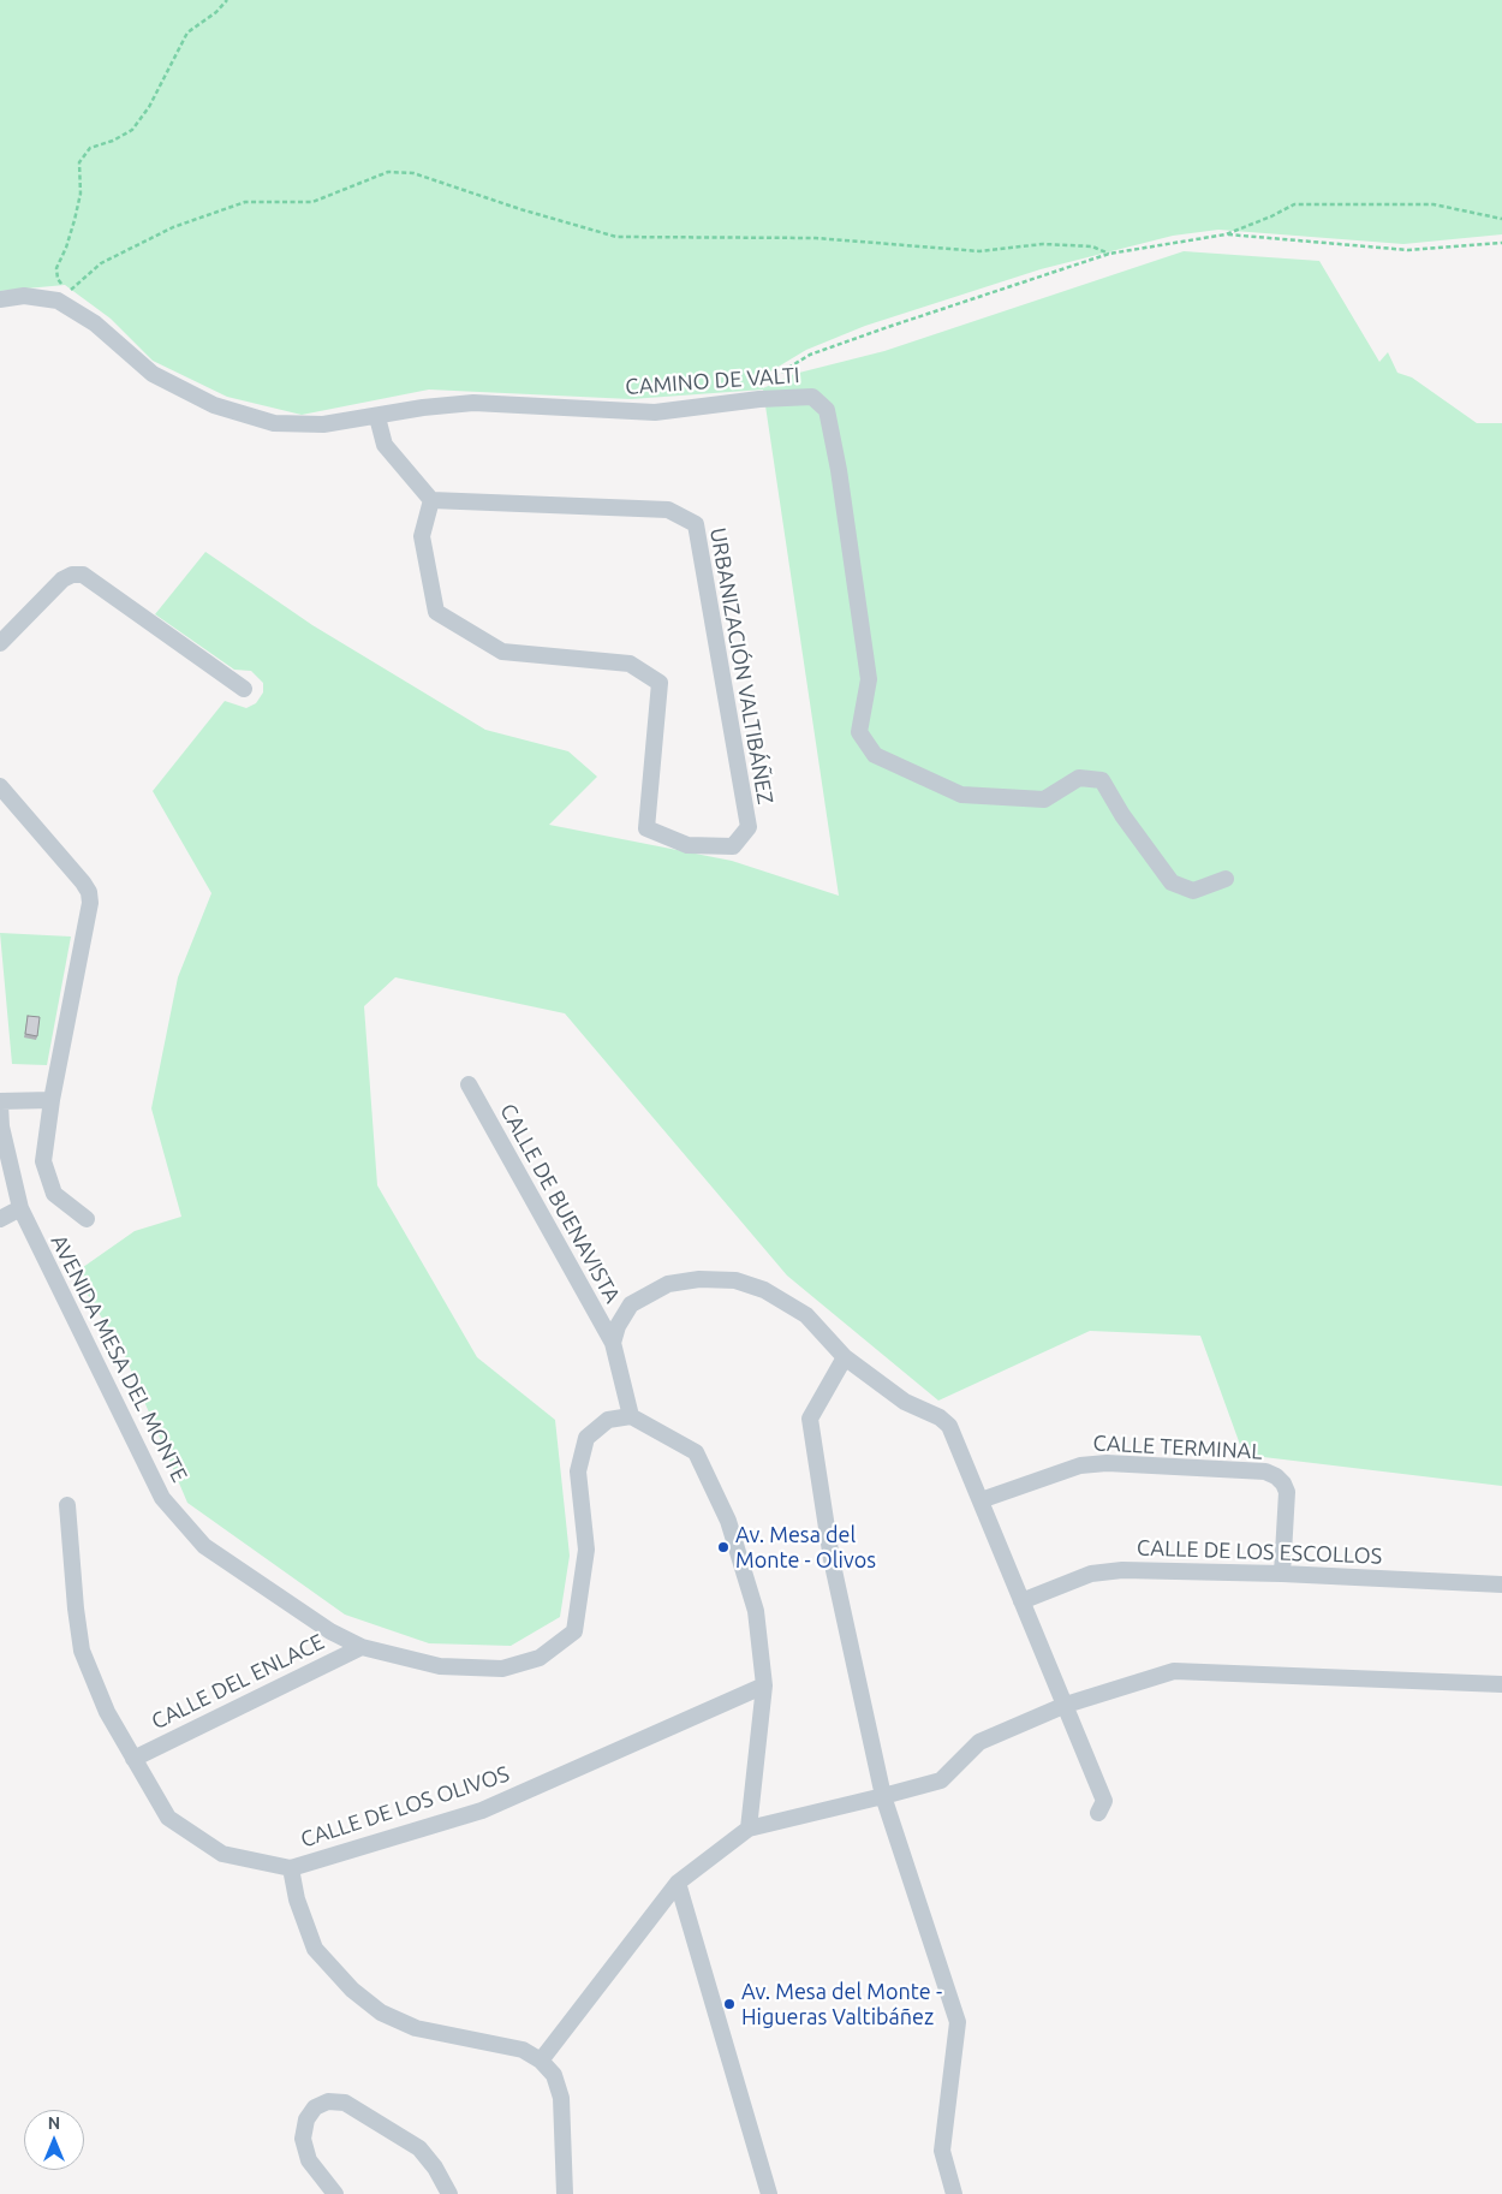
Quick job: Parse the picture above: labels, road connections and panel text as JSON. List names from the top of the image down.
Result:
{
  "streets": {
    "street": [
      "CAMINO DE VALTI",
      "URBANIZACIÓN VALTIBÁÑEZ",
      "CALLE DE BUENAVISTA",
      "AVENIDA MESA DEL MONTE",
      "CALLE TERMINAL",
      "CALLE DE LOS ESCOLLOS",
      "CALLE DEL ENLACE",
      "CALLE DE LOS OLIVOS"
    ]
  },
  "crossings": [
    ["CALLE DE BUENAVISTA", "AVENIDA MESA DEL MONTE"],
    ["AVENIDA MESA DEL MONTE", "CALLE DEL ENLACE"],
    ["CALLE TERMINAL", "CALLE DE LOS ESCOLLOS"],
    ["CALLE DEL ENLACE", "CALLE DE LOS OLIVOS"]
  ],
  "places": ["Av. Mesa del Monte - Olivos", "Av. Mesa del Monte - Higueras Valtibáñez"],
  "north": "top"
}
